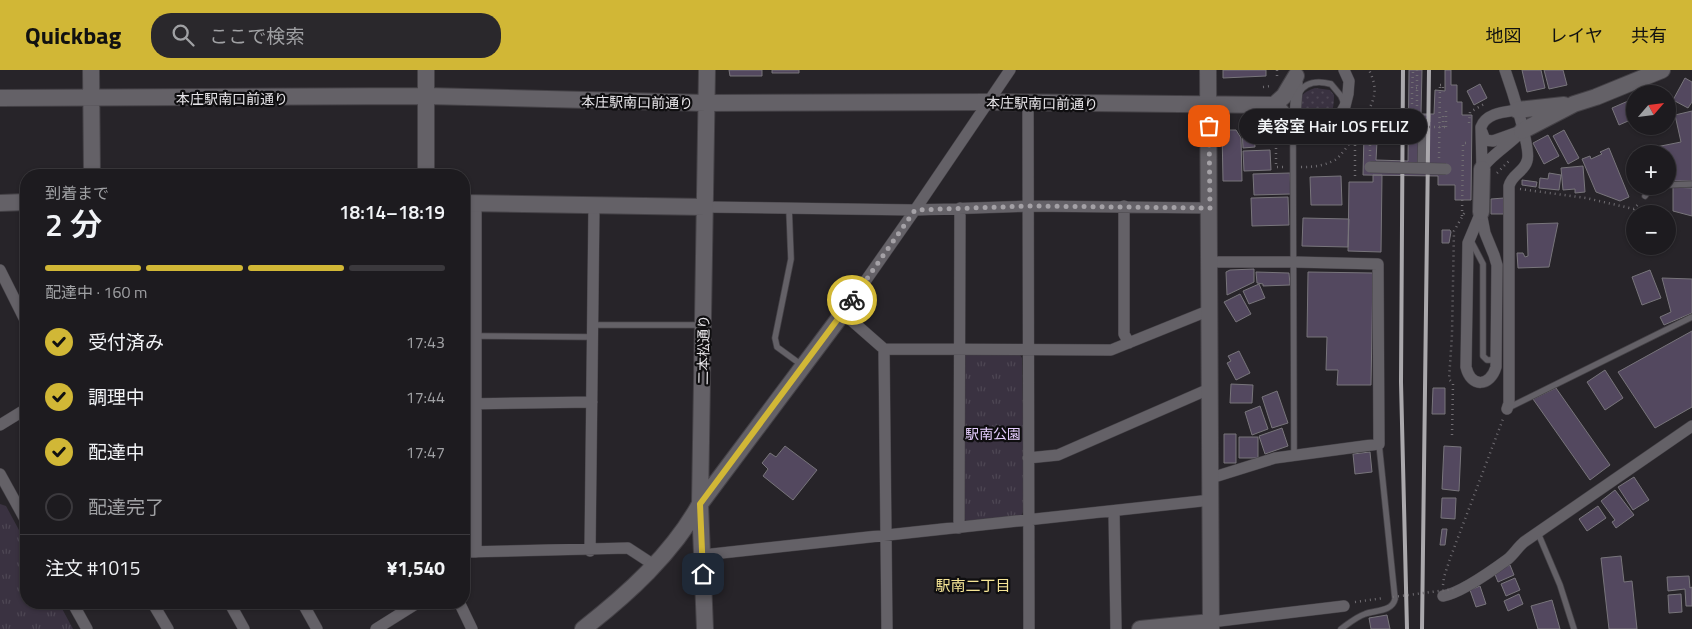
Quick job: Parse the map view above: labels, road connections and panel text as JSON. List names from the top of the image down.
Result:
{
  "streets": {
    "street": ["本庄駅南口前通り", "二本松通り"]
  },
  "crossings": [
    ["本庄駅南口前通り", "二本松通り"]
  ],
  "districts": ["駅南二丁目"],
  "parks": ["駅南公園"],
  "places": ["美容室 Hair LOS FELIZ"],
  "north": "top right",
  "page": {
    "header": "Quickbag",
    "search": "ここで検索",
    "nav": ["地図", "レイヤ", "共有"],
    "map_buttons": ["+", "−"],
    "bubble": "美容室 Hair LOS FELIZ",
    "heading": ["2 分", "到着まで", "18:14–18:19"],
    "panel": ["注文 #1015", "¥1,540"],
    "bar": "配達中 · 160 m",
    "list": [
      ["受付済み", "17:43"],
      ["調理中", "17:44"],
      ["配達中", "17:47"],
      "配達完了"
    ]
  }
}
